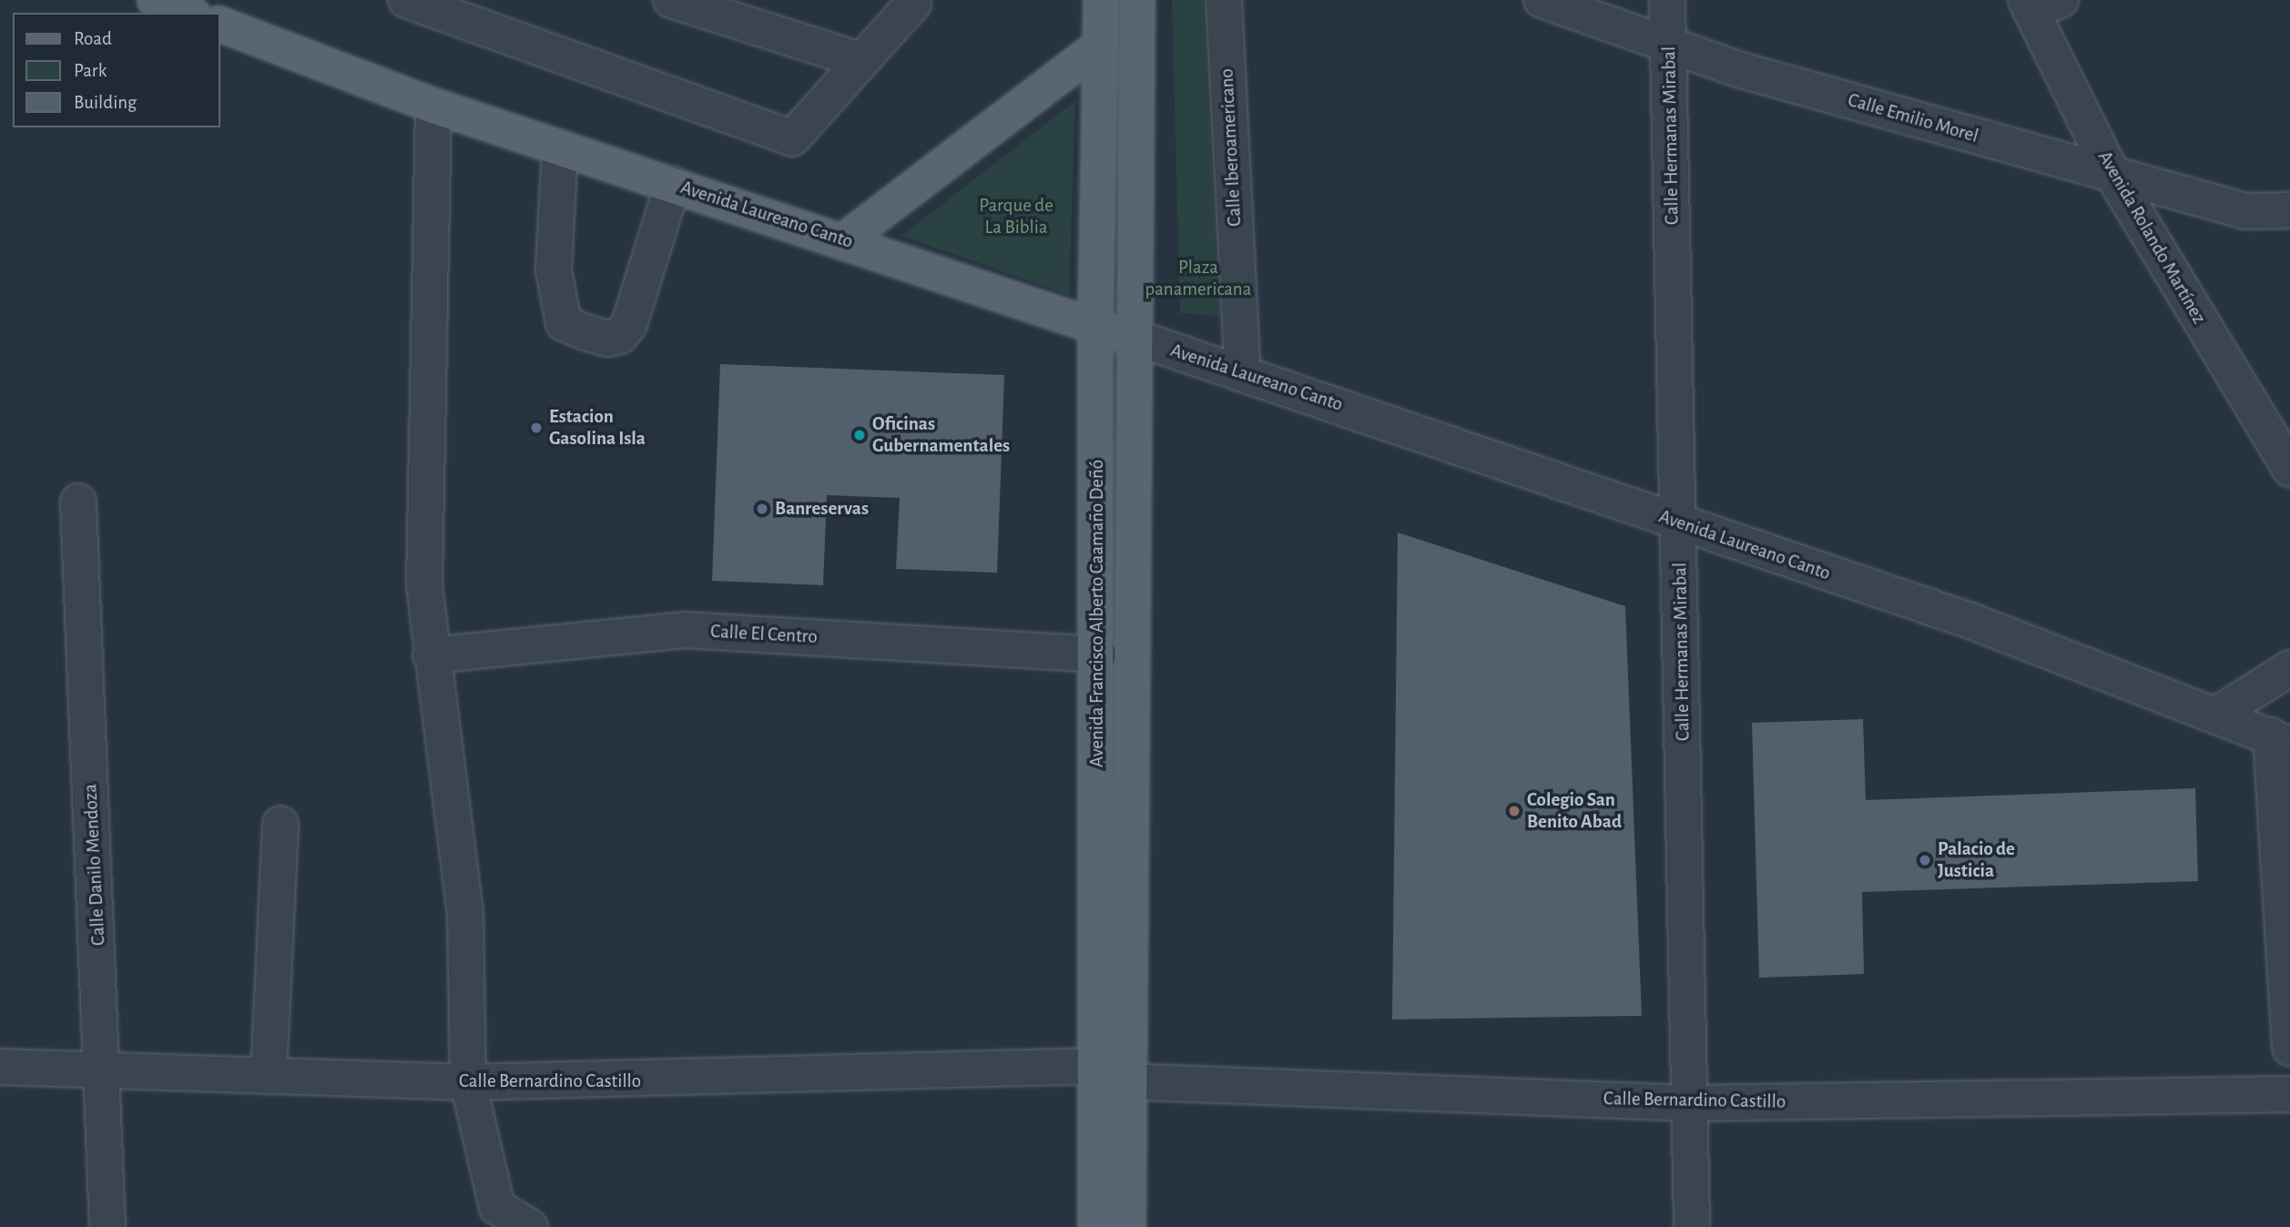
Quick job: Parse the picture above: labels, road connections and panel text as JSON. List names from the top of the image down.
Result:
{
  "streets": {
    "main road": ["Avenida Laureano Canto", "Avenida Francisco Alberto Caamaño Deñó"],
    "street": [
      "Calle Emilio Morel",
      "Calle Hermanas Mirabal",
      "Calle Iberoamericano",
      "Avenida Rolando Martínez",
      "Calle El Centro",
      "Calle Danilo Mendoza",
      "Calle Bernardino Castillo"
    ]
  },
  "crossings": [
    ["Calle Emilio Morel", "Calle Hermanas Mirabal"],
    ["Calle Emilio Morel", "Avenida Rolando Martínez"],
    ["Calle Hermanas Mirabal", "Avenida Laureano Canto"],
    ["Calle Hermanas Mirabal", "Calle Bernardino Castillo"],
    ["Calle Iberoamericano", "Avenida Laureano Canto"],
    ["Avenida Laureano Canto", "Avenida Francisco Alberto Caamaño Deñó"],
    ["Avenida Francisco Alberto Caamaño Deñó", "Calle El Centro"],
    ["Avenida Francisco Alberto Caamaño Deñó", "Calle Bernardino Castillo"],
    ["Calle Danilo Mendoza", "Calle Bernardino Castillo"]
  ],
  "parks": ["Parque de La Biblia", "Plaza panamericana"],
  "places": [
    "Estacion Gasolina Isla",
    "Oficinas Gubernamentales",
    "Banreservas",
    "Colegio San Benito Abad",
    "Palacio de Justicia"
  ],
  "legend": ["Road", "Park", "Building"]
}
